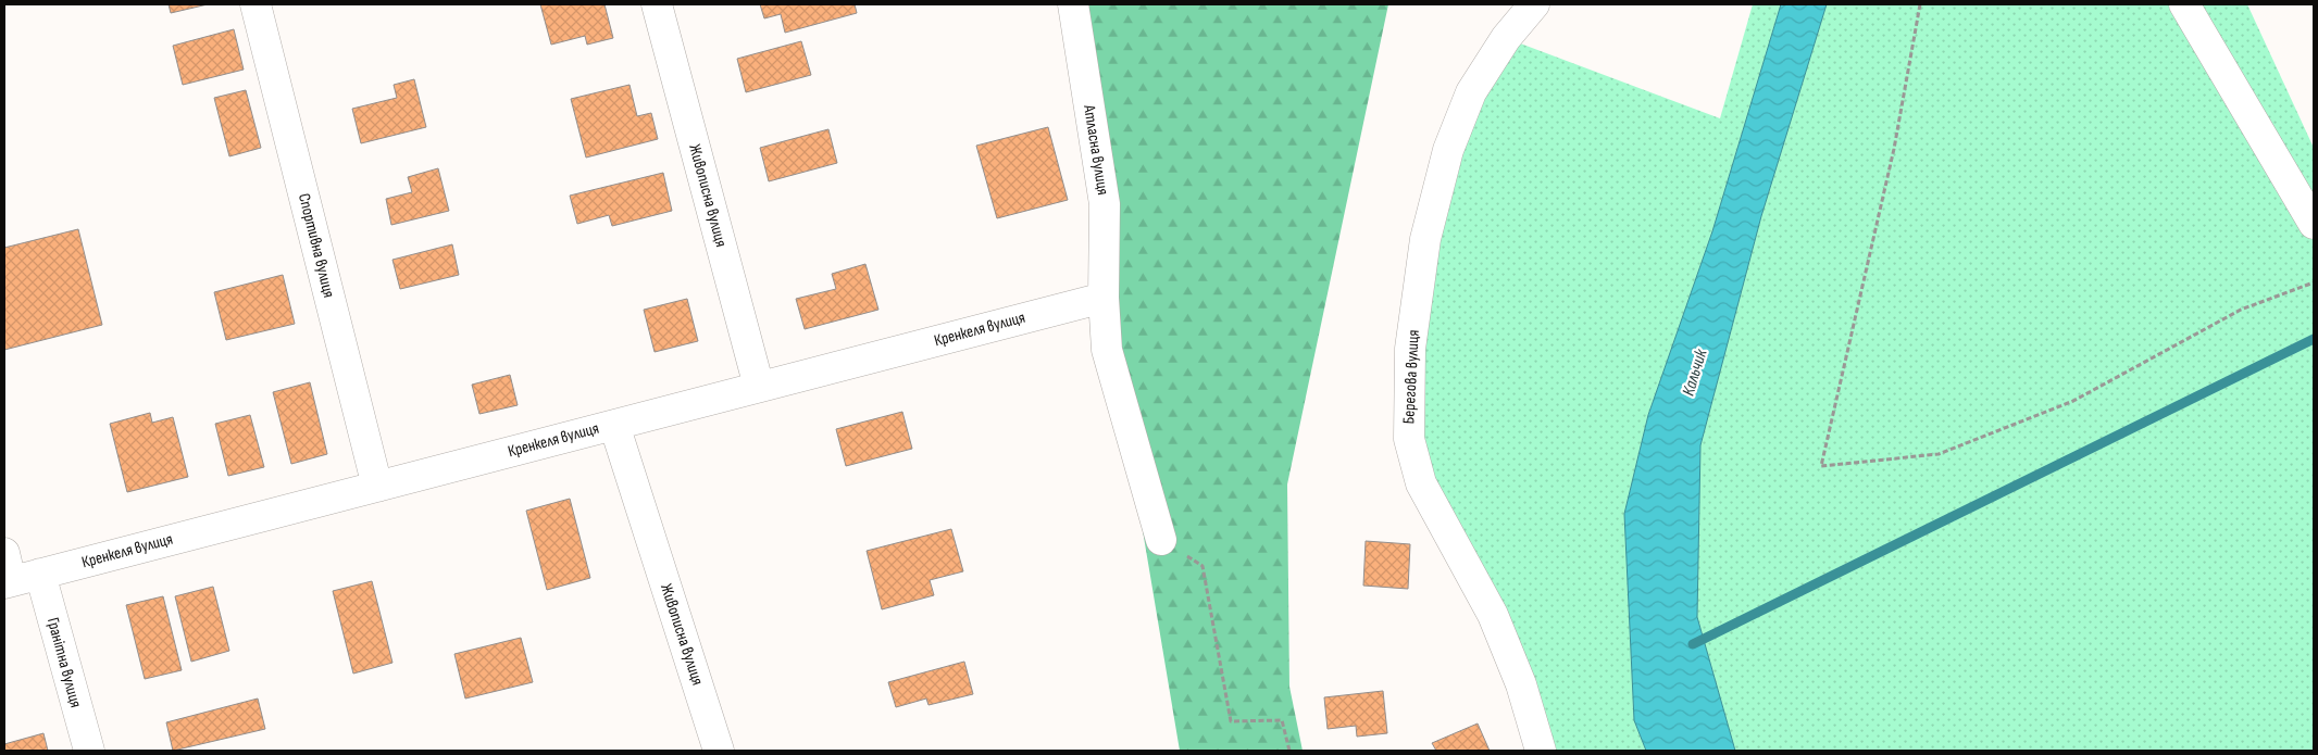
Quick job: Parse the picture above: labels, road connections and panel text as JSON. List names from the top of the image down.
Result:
{
  "streets": {
    "street": [
      "Атласна вулиця",
      "Живописна вулиця",
      "Спортивна вулиця",
      "Кренкеля вулиця",
      "Берегова вулиця",
      "Гранітна вулиця"
    ]
  },
  "crossings": [
    ["Атласна вулиця", "Кренкеля вулиця"],
    ["Живописна вулиця", "Кренкеля вулиця"],
    ["Спортивна вулиця", "Кренкеля вулиця"],
    ["Кренкеля вулиця", "Гранітна вулиця"]
  ],
  "water": ["Кальчик"]
}
